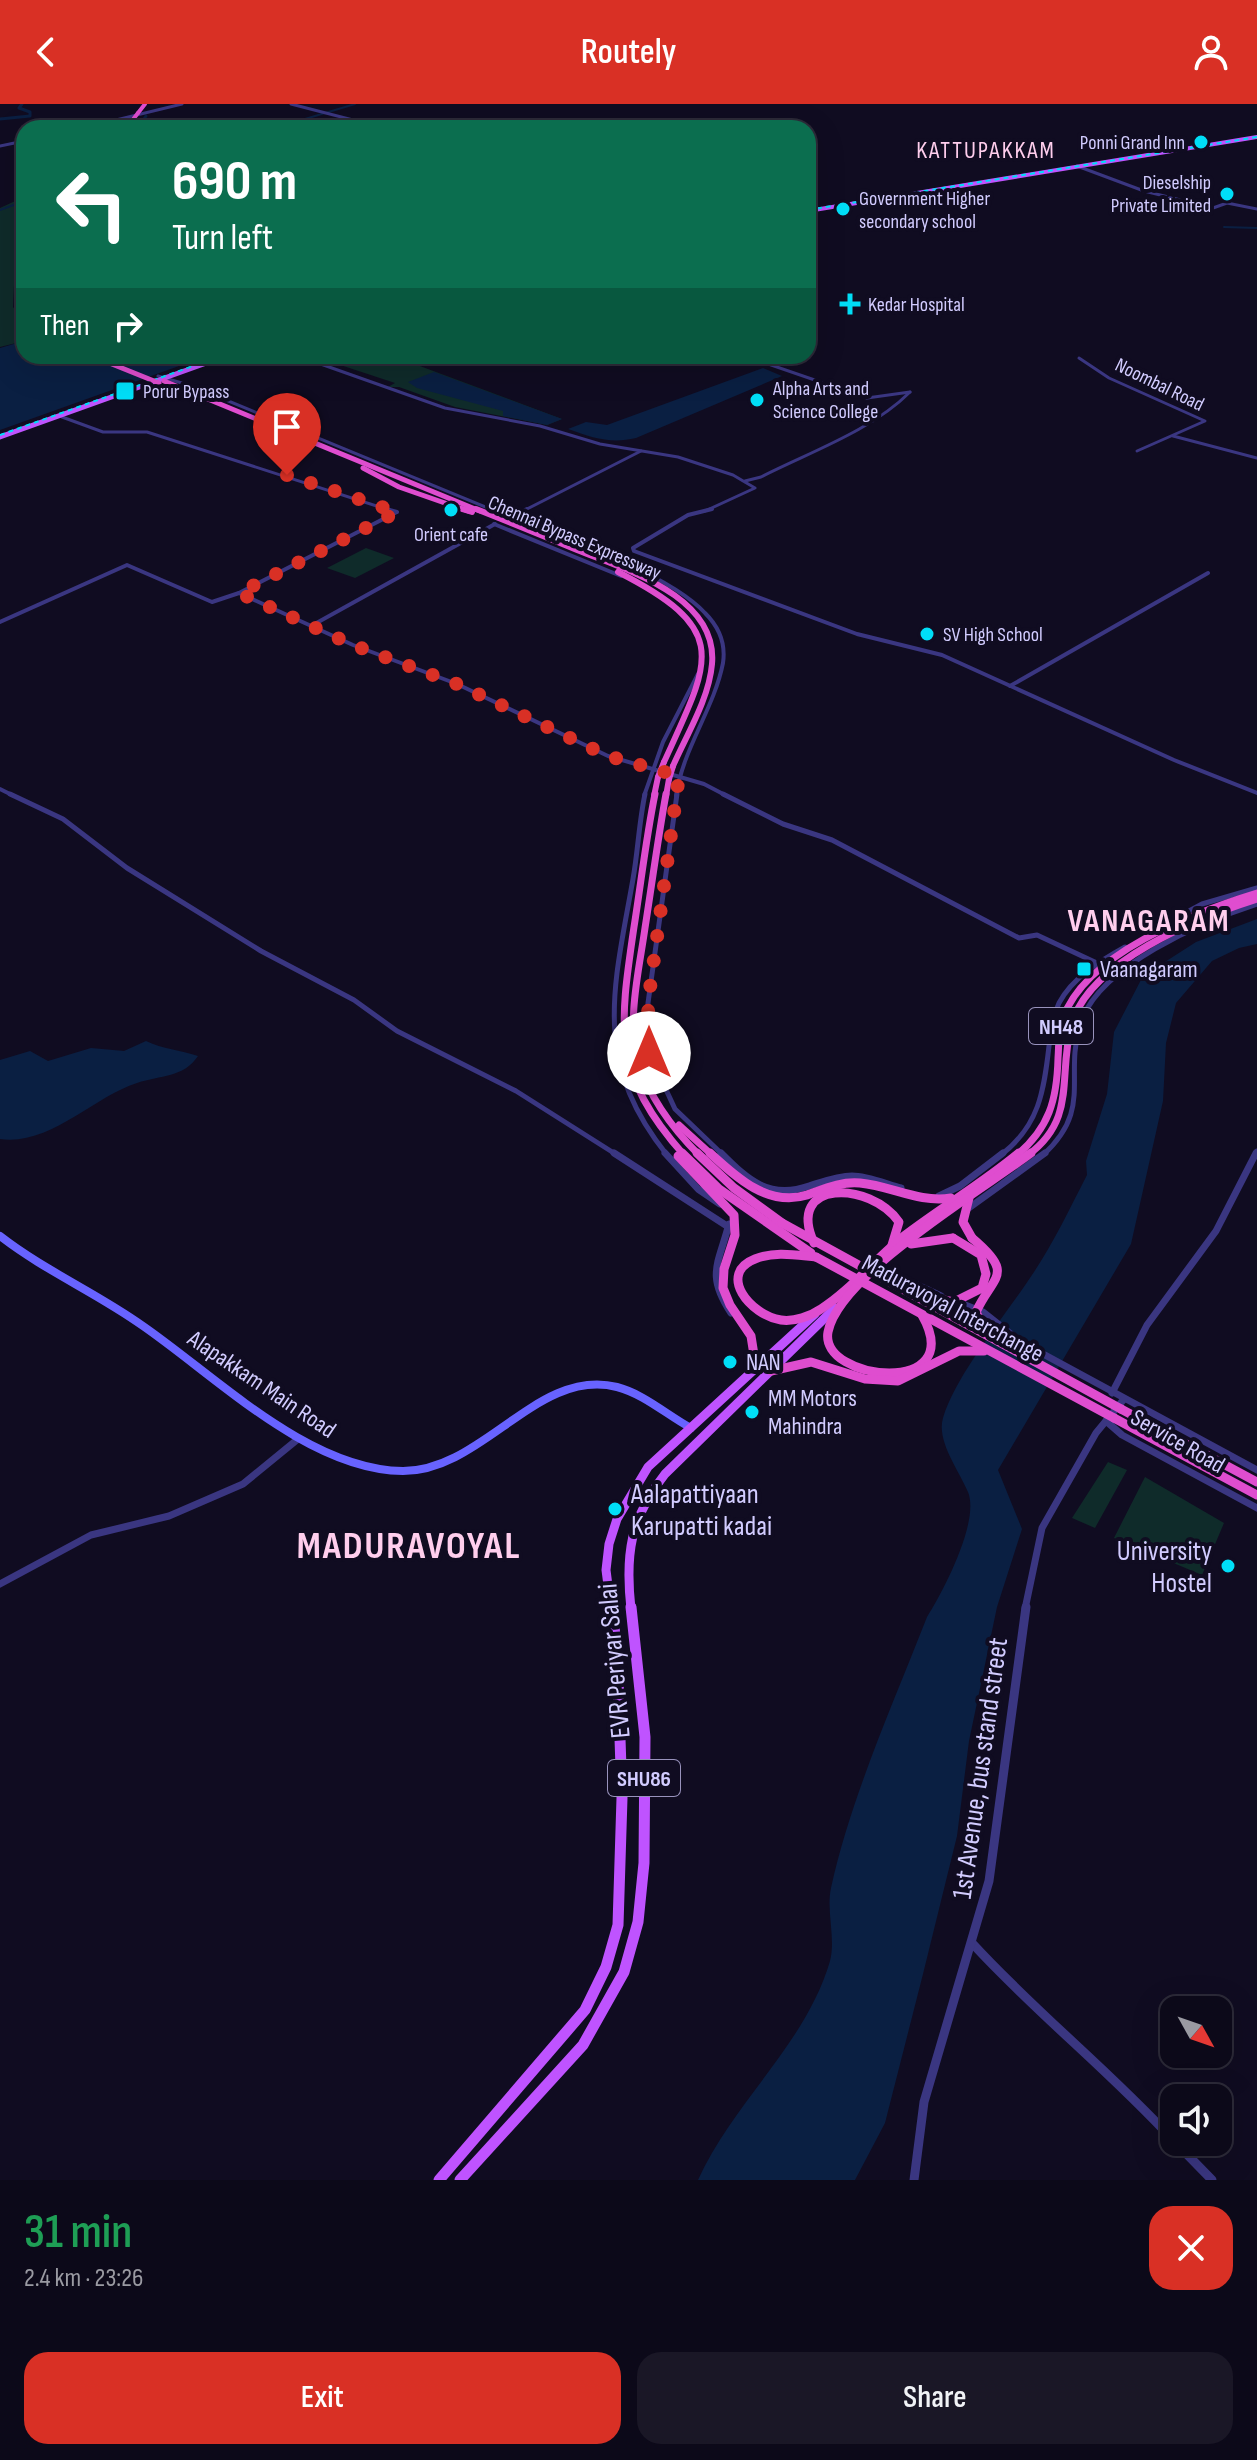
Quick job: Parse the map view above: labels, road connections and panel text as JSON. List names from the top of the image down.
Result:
{
  "streets": {
    "highway": [
      "Chennai Bypass Expressway",
      "NH48",
      "Maduravoyal Interchange",
      "SHU86"
    ],
    "main road": ["Alapakkam Main Road", "EVR Periyar Salai"],
    "street": ["Noombal Road", "Service Road", "1st Avenue, bus stand street"]
  },
  "crossings": [
    ["Chennai Bypass Expressway", "Maduravoyal Interchange"],
    ["NH48", "SHU86"],
    ["Maduravoyal Interchange", "Service Road"],
    ["Maduravoyal Interchange", "1st Avenue, bus stand street"],
    ["Alapakkam Main Road", "EVR Periyar Salai"],
    ["Service Road", "1st Avenue, bus stand street"],
    ["EVR Periyar Salai", "SHU86"]
  ],
  "districts": ["KATTUPAKKAM", "VANAGARAM", "MADURAVOYAL"],
  "places": {
    "other": [
      "Ponni Grand Inn",
      "Dieselship Private Limited",
      "Government Higher secondary school",
      "Alpha Arts and Science College",
      "Orient cafe",
      "SV High School",
      "NAN",
      "MM Motors Mahindra",
      "Aalapattiyaan Karupatti kadai",
      "University Hostel"
    ],
    "health": ["Kedar Hospital"],
    "transit": ["Porur Bypass", "Vaanagaram"]
  },
  "north": "bottom right",
  "page": {
    "header": "Routely",
    "turn": ["690 m", "Turn left"],
    "then": "Then",
    "heading": ["31 min", "2.4 km · 23:26"],
    "buttons": ["Exit", "Share"]
  }
}
